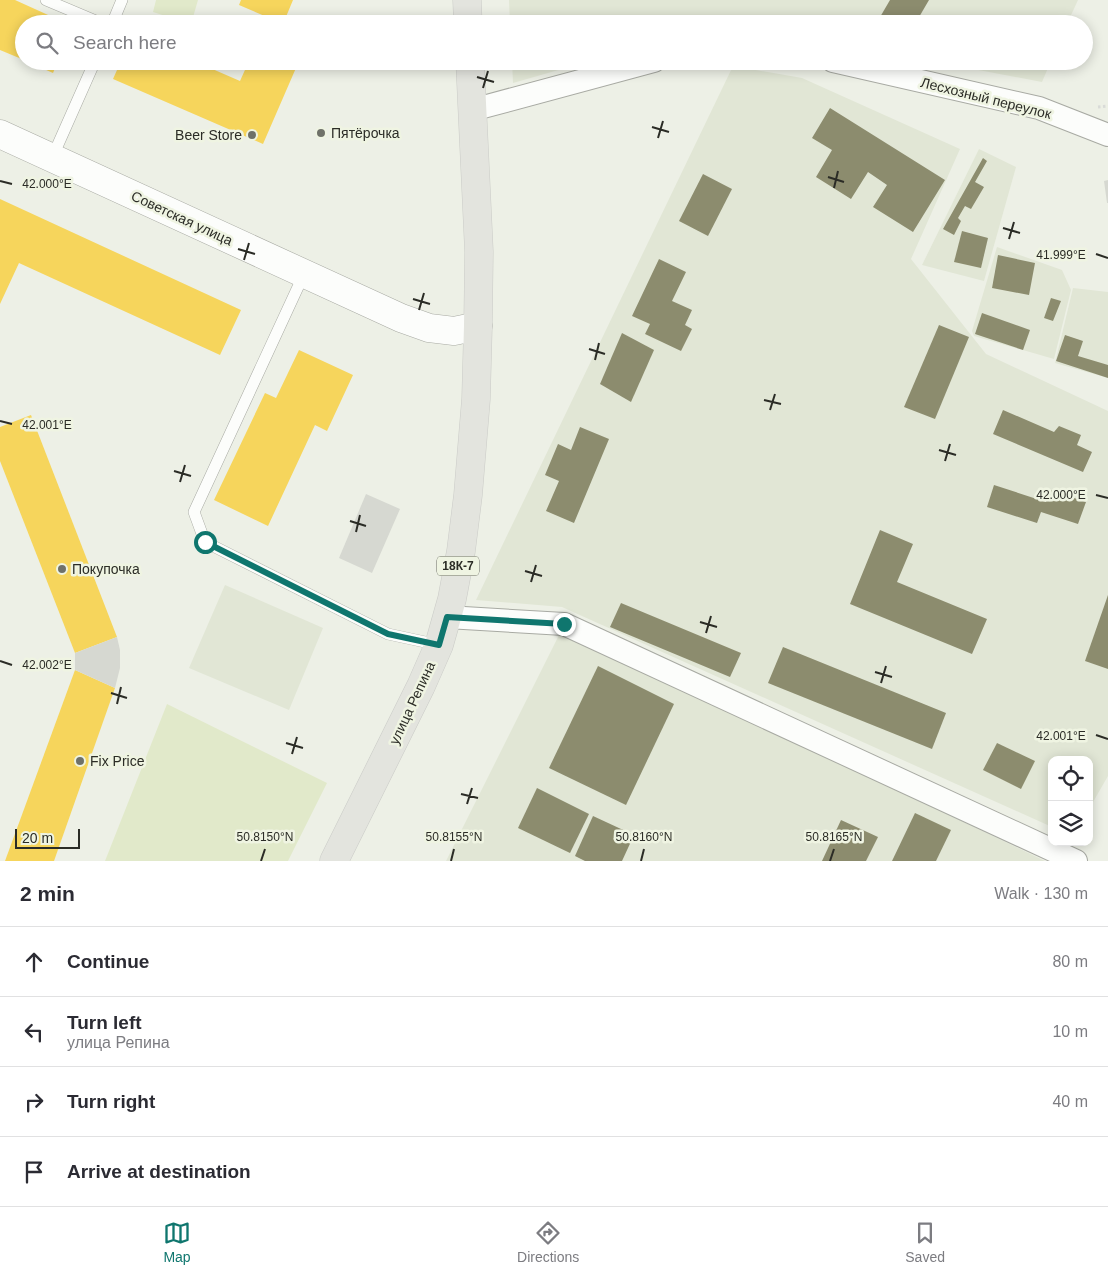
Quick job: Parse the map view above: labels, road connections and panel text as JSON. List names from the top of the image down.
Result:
{
  "streets": {
    "main road": ["Советская улица", "18К-7", "улица Репина"],
    "street": ["Лесхозный переулок"]
  },
  "crossings": [
    ["Советская улица", "18К-7"],
    ["Советская улица", "улица Репина"],
    ["18К-7", "улица Репина"]
  ],
  "places": [
    "Пятёрочка",
    "Beer Store",
    "Покупочка",
    "Fix Price"
  ],
  "scale_bar": "20 m",
  "page": {
    "search": "Search here",
    "scale": "20 m",
    "heading": ["2 min", "Walk · 130 m"],
    "list": [
      ["Continue", "80 m"],
      ["Turn left", "улица Репина", "10 m"],
      ["Turn right", "40 m"],
      "Arrive at destination"
    ],
    "nav": ["Map", "Directions", "Saved"]
  },
  "coordinates": [
    "42.000°E",
    "41.999°E",
    "42.001°E",
    "42.002°E",
    "50.8150°N",
    "50.8155°N",
    "50.8160°N",
    "50.8165°N"
  ]
}
